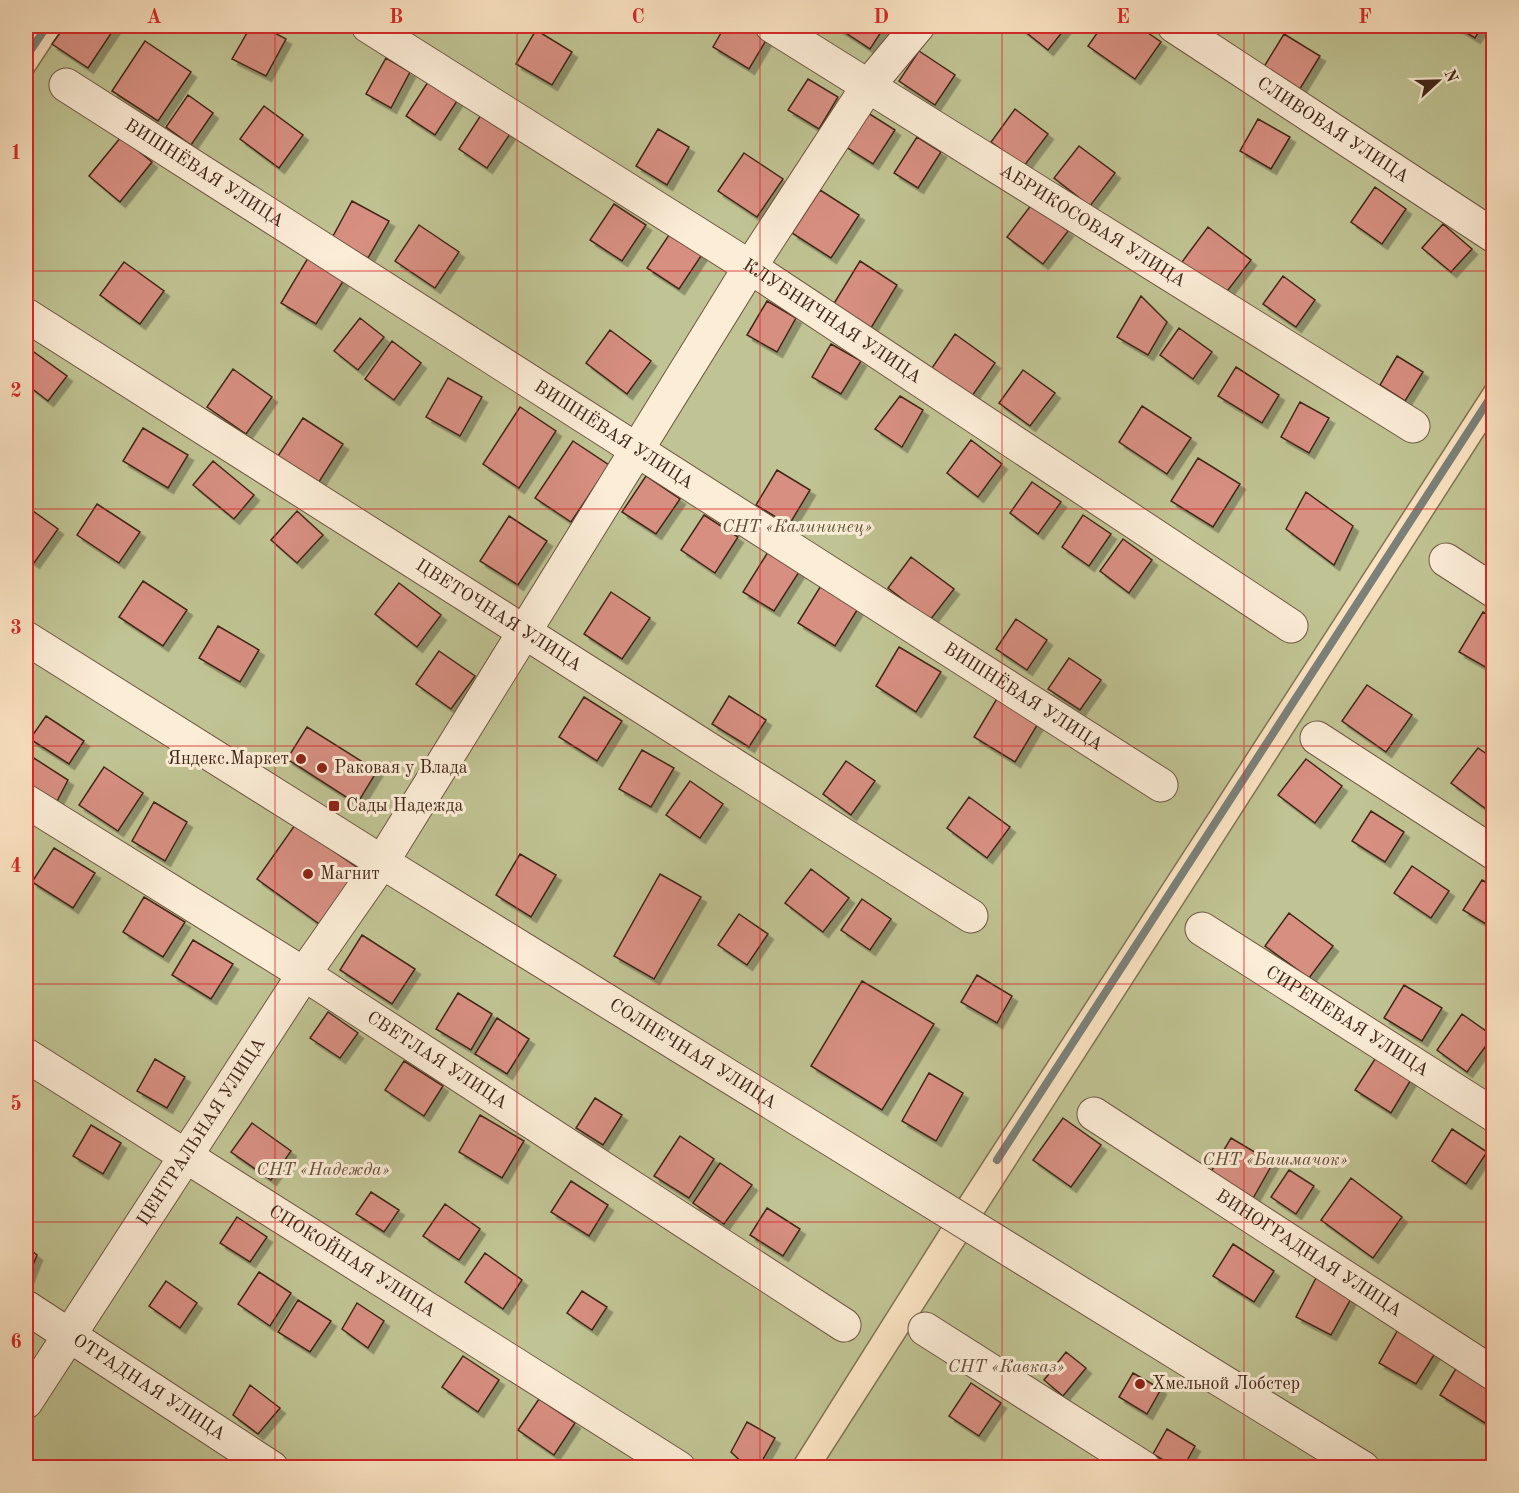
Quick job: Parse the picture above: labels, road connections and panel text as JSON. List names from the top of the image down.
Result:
{
  "streets": {
    "street": [
      "СЛИВОВАЯ УЛИЦА",
      "ВИШНЁВАЯ УЛИЦА",
      "АБРИКОСОВАЯ УЛИЦА",
      "КЛУБНИЧНАЯ УЛИЦА",
      "ЦВЕТОЧНАЯ УЛИЦА",
      "СИРЕНЕВАЯ УЛИЦА",
      "СОЛНЕЧНАЯ УЛИЦА",
      "СВЕТЛАЯ УЛИЦА",
      "ЦЕНТРАЛЬНАЯ УЛИЦА",
      "ВИНОГРАДНАЯ УЛИЦА",
      "СПОКОЙНАЯ УЛИЦА",
      "ОТРАДНАЯ УЛИЦА"
    ]
  },
  "crossings": [
    ["ВИШНЁВАЯ УЛИЦА", "ЦЕНТРАЛЬНАЯ УЛИЦА"],
    ["АБРИКОСОВАЯ УЛИЦА", "ЦЕНТРАЛЬНАЯ УЛИЦА"],
    ["КЛУБНИЧНАЯ УЛИЦА", "ЦЕНТРАЛЬНАЯ УЛИЦА"],
    ["ЦВЕТОЧНАЯ УЛИЦА", "ЦЕНТРАЛЬНАЯ УЛИЦА"],
    ["СОЛНЕЧНАЯ УЛИЦА", "ЦЕНТРАЛЬНАЯ УЛИЦА"],
    ["СВЕТЛАЯ УЛИЦА", "ЦЕНТРАЛЬНАЯ УЛИЦА"],
    ["ЦЕНТРАЛЬНАЯ УЛИЦА", "СПОКОЙНАЯ УЛИЦА"],
    ["ЦЕНТРАЛЬНАЯ УЛИЦА", "ОТРАДНАЯ УЛИЦА"]
  ],
  "parks": [
    "СНТ «Калининец»",
    "СНТ «Башмачок»",
    "СНТ «Надежда»",
    "СНТ «Кавказ»"
  ],
  "places": {
    "other": [
      "Яндекс.Маркет",
      "Раковая у Влада",
      "Магнит",
      "Хмельной Лобстер"
    ],
    "transit": ["Сады Надежда"]
  },
  "north": "right",
  "grid": {
    "columns": [
      "A",
      "B",
      "C",
      "D",
      "E",
      "F"
    ],
    "rows": [
      "1",
      "2",
      "3",
      "4",
      "5",
      "6"
    ]
  }
}
